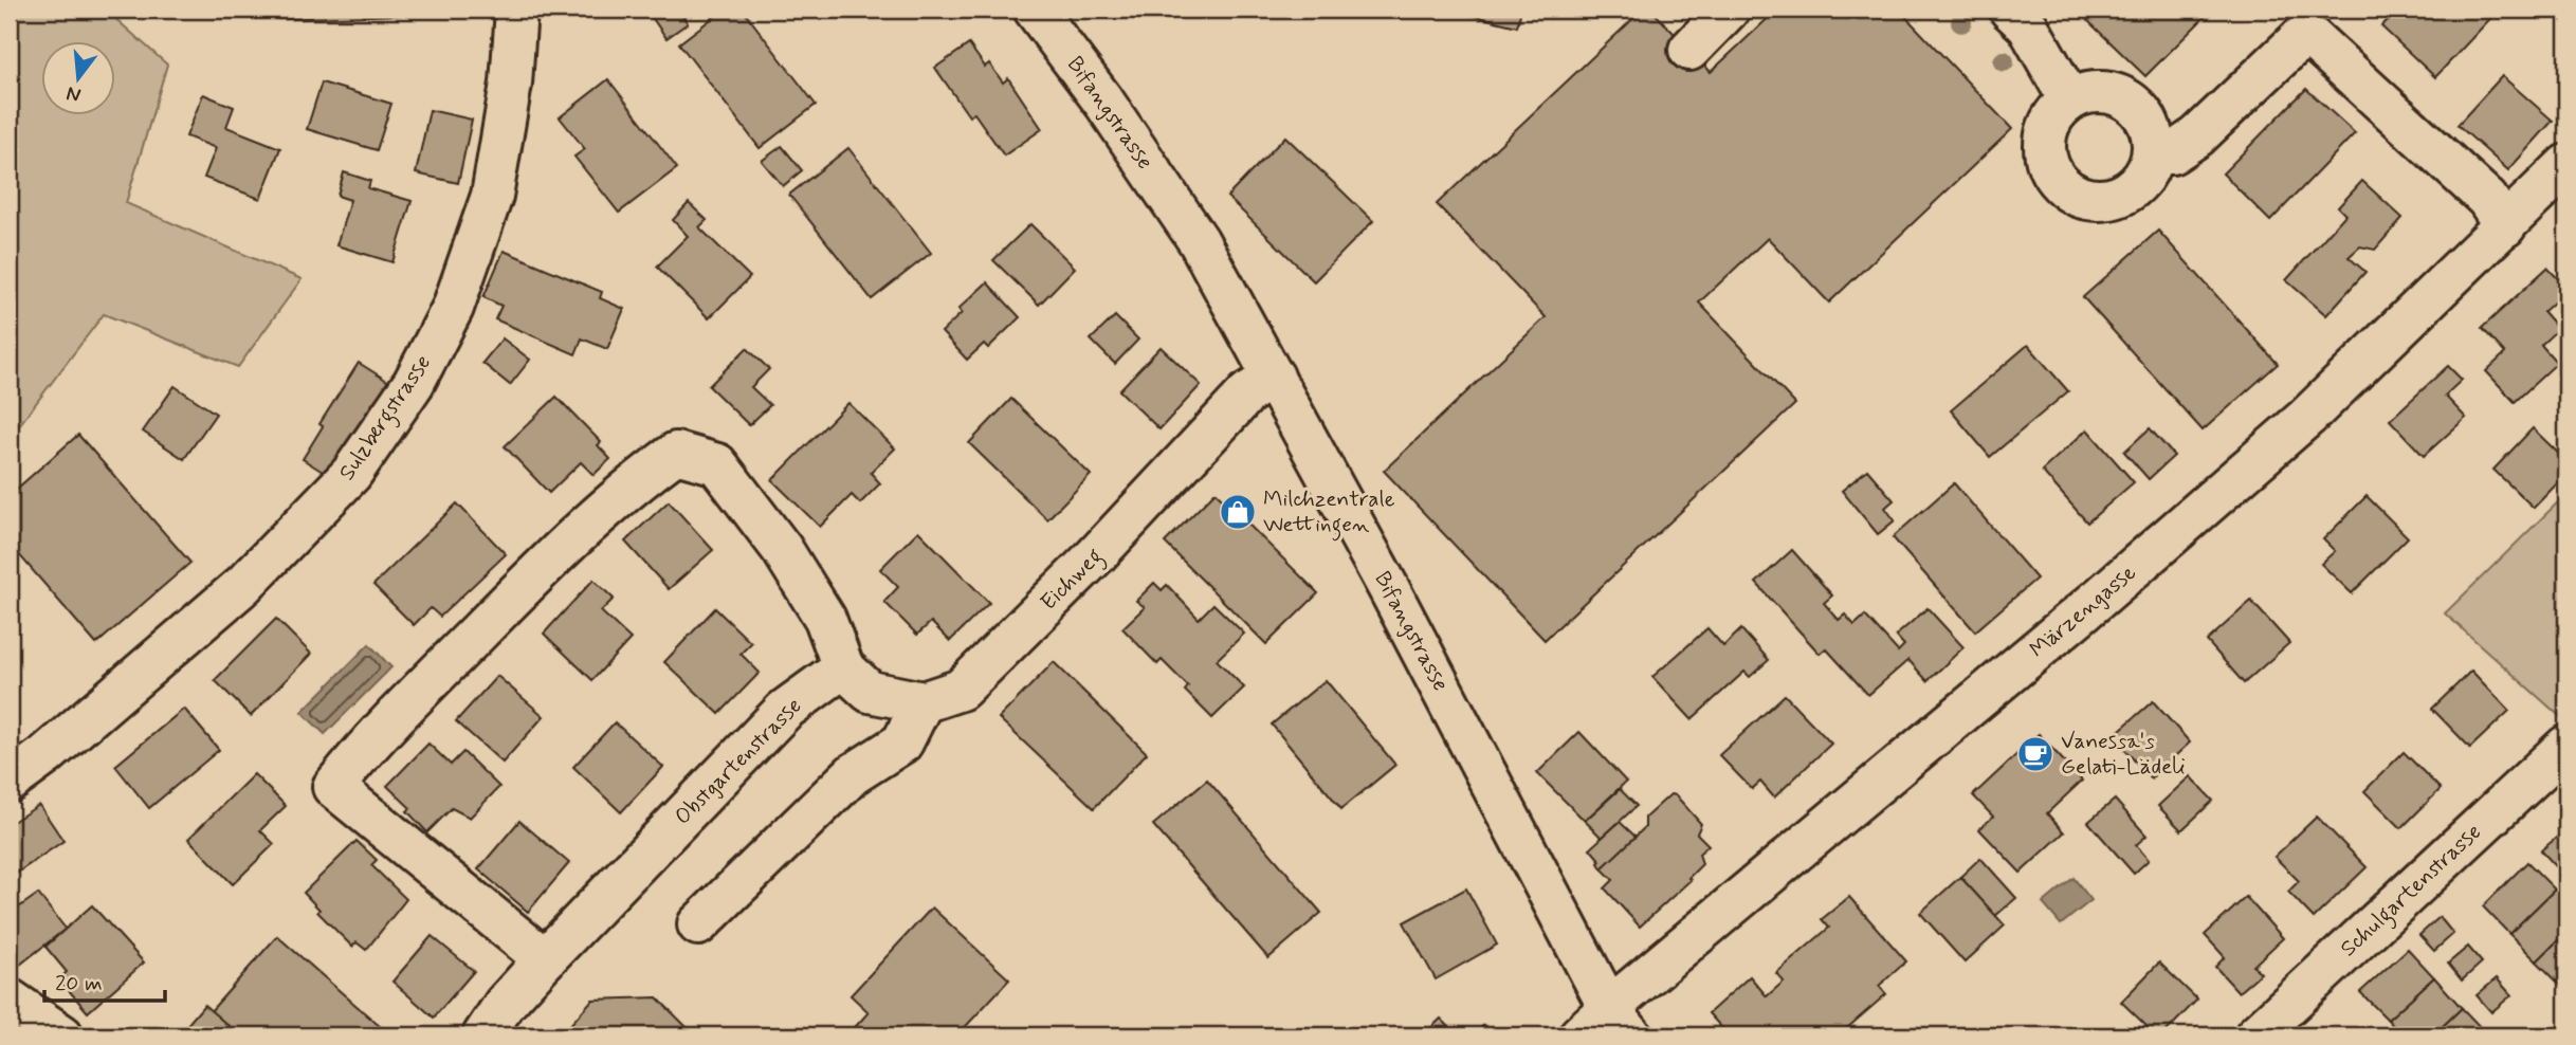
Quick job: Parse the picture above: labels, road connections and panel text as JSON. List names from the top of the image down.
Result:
{
  "streets": {
    "street": [
      "Bifangstrasse",
      "Sulzbergstrasse",
      "Eichweg",
      "Märzengasse",
      "Obstgartenstrasse",
      "Schulgartenstrasse"
    ]
  },
  "crossings": [
    ["Bifangstrasse", "Eichweg"],
    ["Bifangstrasse", "Märzengasse"],
    ["Eichweg", "Obstgartenstrasse"]
  ],
  "places": {
    "shop": ["Milchzentrale Wettingen"],
    "cafe": ["Vanessa's Gelati-Lädeli"]
  },
  "scale_bar": "20 m",
  "north": "bottom"
}
